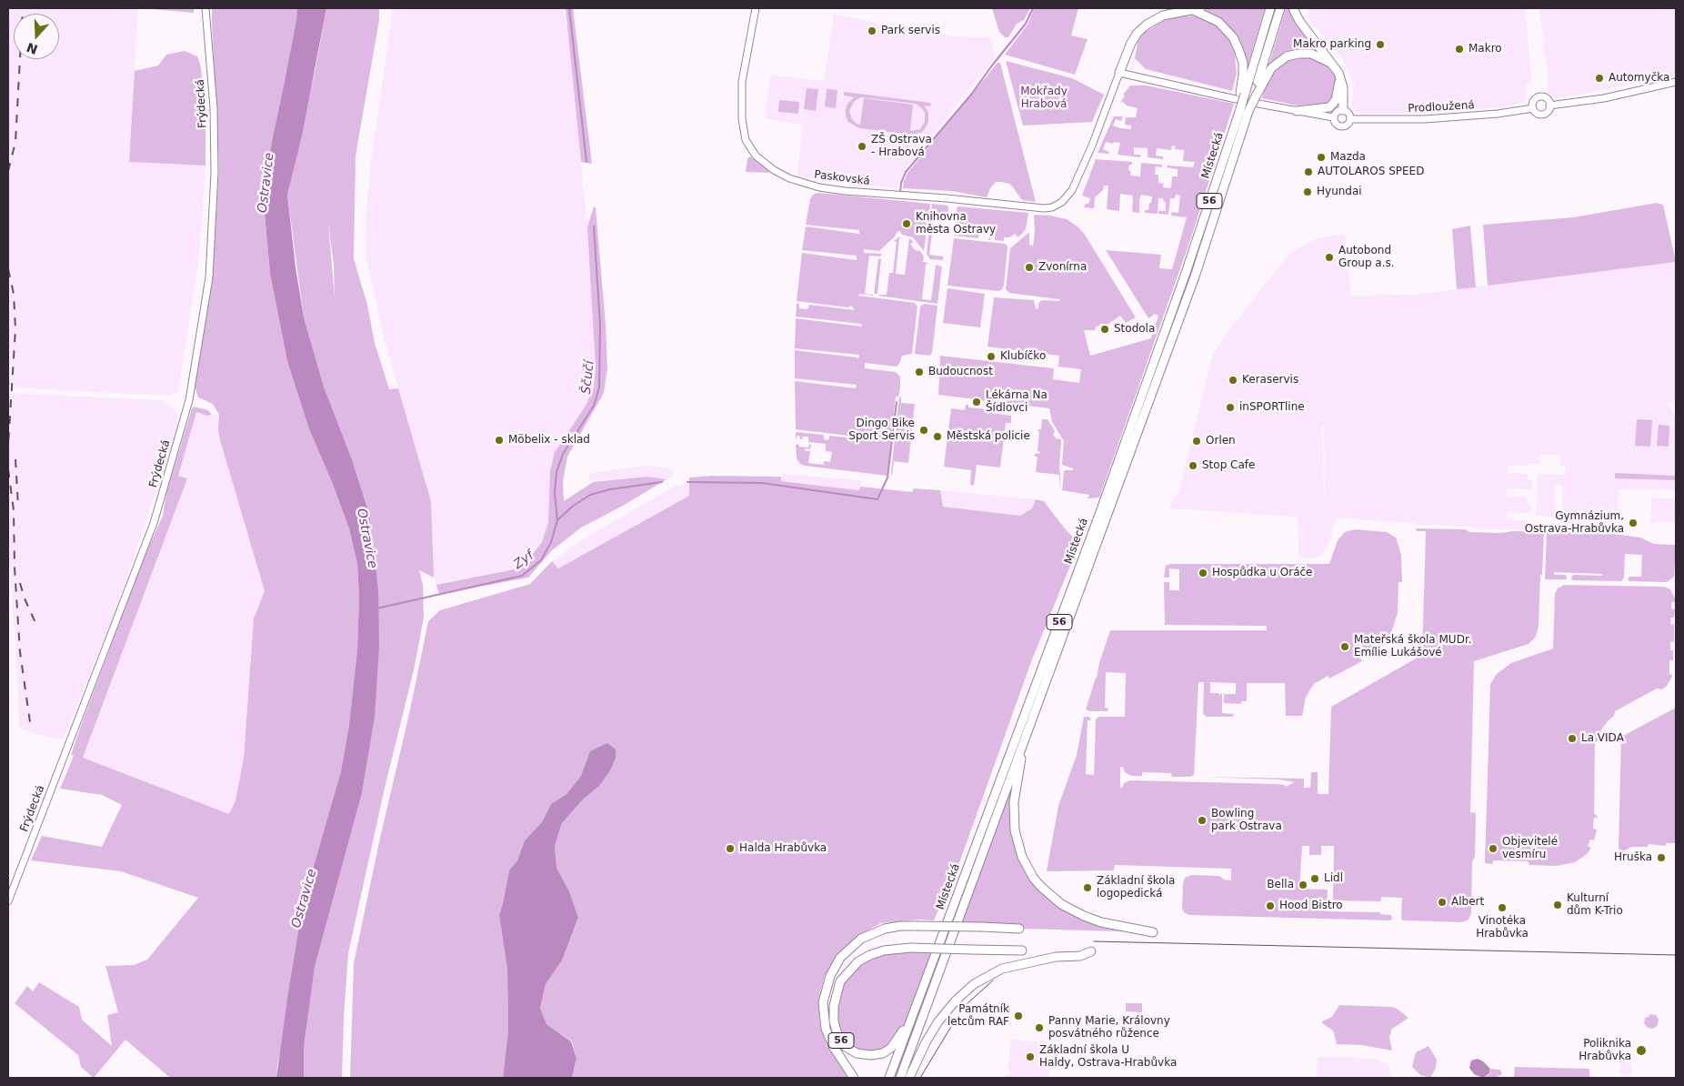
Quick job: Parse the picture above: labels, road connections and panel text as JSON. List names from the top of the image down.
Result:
{
  "streets": {
    "highway": ["Místecká", "56"],
    "main road": ["Frýdecká", "Prodloužená", "Paskovská"]
  },
  "crossings": [
    ["Místecká", "56"]
  ],
  "water": ["Ostravice", "Ščučí", "Zyf"],
  "parks": ["Mokřady Hrabová"],
  "places": [
    "Park servis",
    "Makro parking",
    "Makro",
    "Automyčka",
    "ZŠ Ostrava - Hrabová",
    "Mazda",
    "AUTOLAROS SPEED",
    "Hyundai",
    "Knihovna města Ostravy",
    "Autobond Group a.s.",
    "Zvonírna",
    "Stodola",
    "Klubíčko",
    "Budoucnost",
    "Keraservis",
    "Lékárna Na Šídlovci",
    "inSPORTline",
    "Dingo Bike Sport Servis",
    "Městská policie",
    "Möbelix - sklad",
    "Orlen",
    "Stop Cafe",
    "Gymnázium, Ostrava-Hrabůvka",
    "Hospůdka u Oráče",
    "Mateřská škola MUDr. Emílie Lukášové",
    "La VIDA",
    "Bowling park Ostrava",
    "Halda Hrabůvka",
    "Objevitelé vesmíru",
    "Hruška",
    "Lidl",
    "Bella",
    "Základní škola logopedická",
    "Albert",
    "Kulturní dům K-Trio",
    "Hood Bistro",
    "Vinotéka Hrabůvka",
    "Památník letcům RAF",
    "Panny Marie, Královny posvátného růžence",
    "Poliknika Hrabůvka",
    "Základní škola U Haldy, Ostrava-Hrabůvka"
  ],
  "north": "bottom"
}
